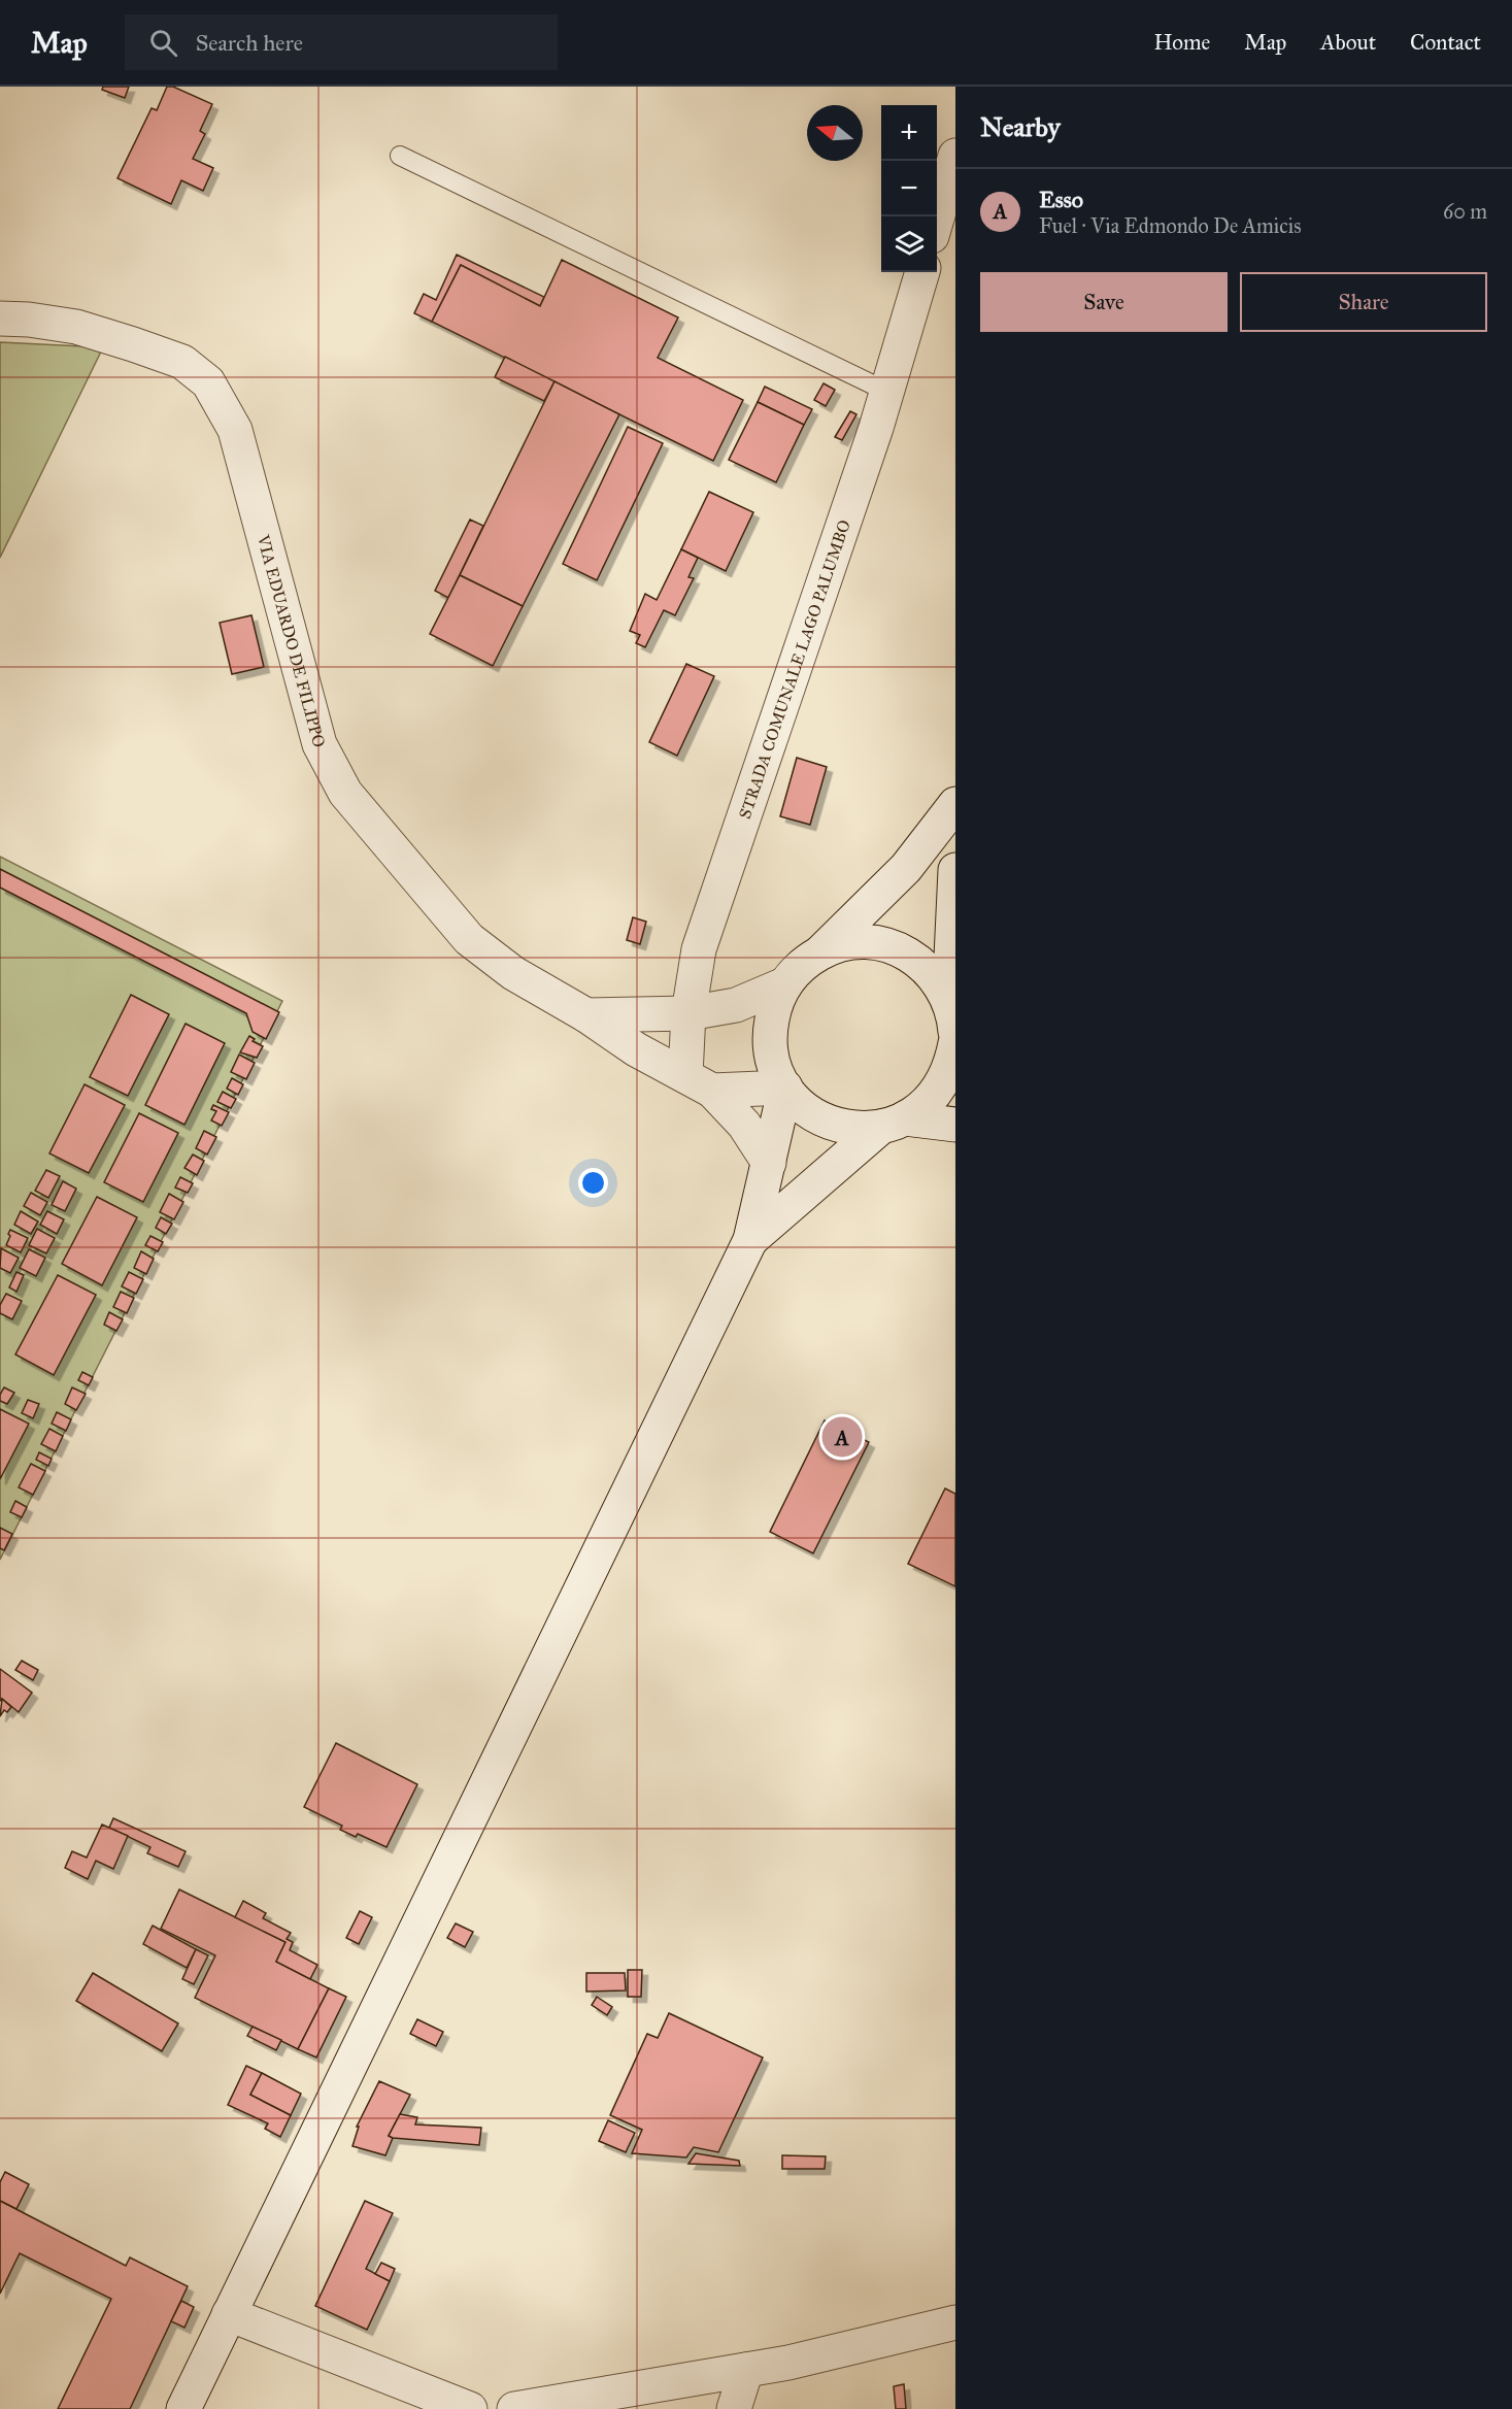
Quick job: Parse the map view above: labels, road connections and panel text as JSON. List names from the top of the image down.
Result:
{
  "streets": {
    "street": ["VIA EDUARDO DE FILIPPO", "STRADA COMUNALE LAGO PALUMBO"]
  },
  "crossings": [
    ["VIA EDUARDO DE FILIPPO", "STRADA COMUNALE LAGO PALUMBO"]
  ],
  "north": "left",
  "page": {
    "header": "Map",
    "search": "Search here",
    "nav": [
      "Home",
      "Map",
      "About",
      "Contact"
    ],
    "heading": "Nearby",
    "map_buttons": ["+", "−"],
    "list": [
      {
        "mark": "A",
        "name": "Esso",
        "note": "Fuel · Via Edmondo De Amicis",
        "value": "60 m"
      }
    ],
    "buttons": ["Save", "Share"],
    "pins": "A"
  }
}
